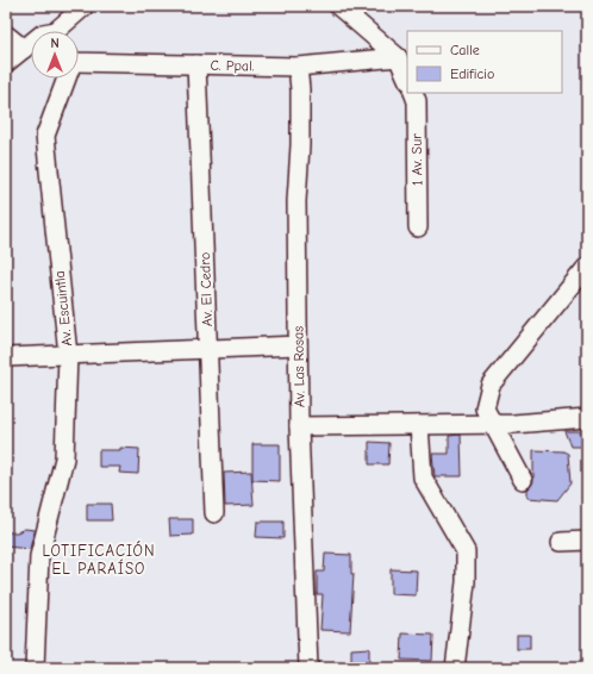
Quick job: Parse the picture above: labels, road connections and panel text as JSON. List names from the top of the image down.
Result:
{
  "streets": {
    "street": [
      "C. Ppal.",
      "1 Av. Sur",
      "Av. El Cedro",
      "Av. Escuintla",
      "Av. Las Rosas"
    ]
  },
  "crossings": [
    ["C. Ppal.", "Av. El Cedro"],
    ["C. Ppal.", "Av. Las Rosas"]
  ],
  "districts": ["LOTIFICACIÓN EL PARAÍSO"],
  "legend": ["Calle", "Edificio"],
  "north": "top"
}
